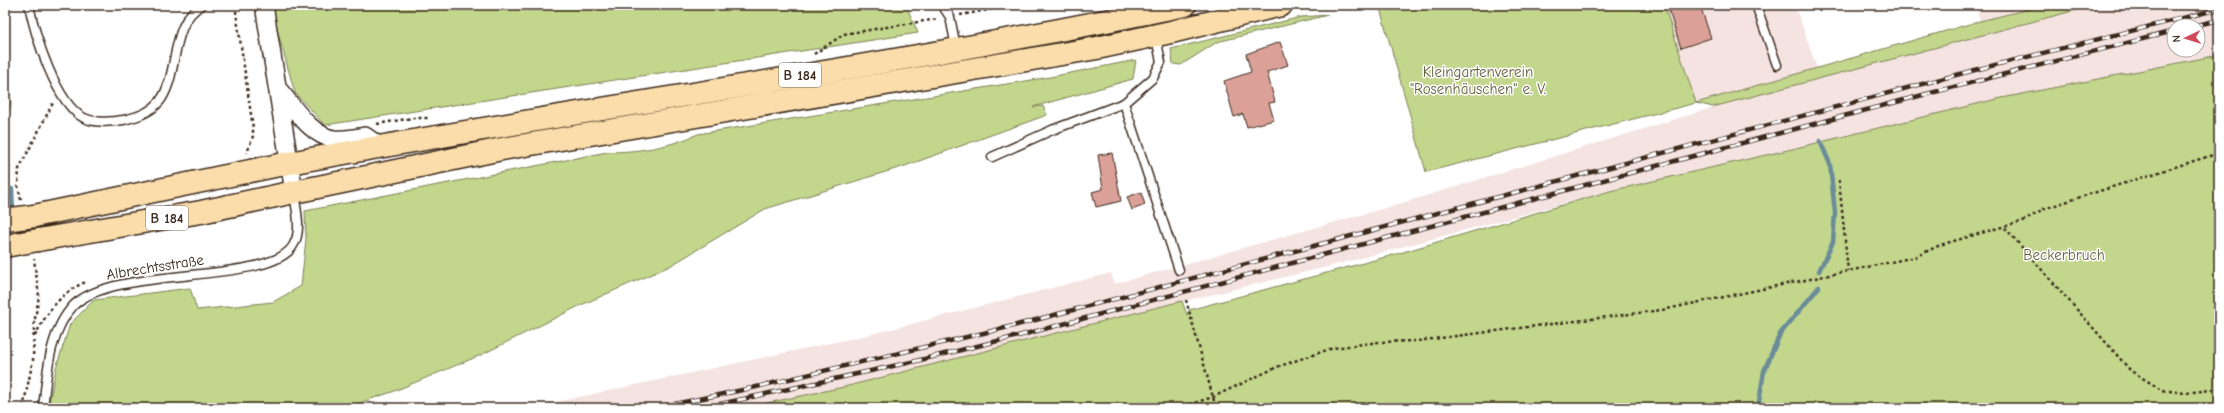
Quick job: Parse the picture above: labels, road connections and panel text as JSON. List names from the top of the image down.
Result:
{
  "streets": {
    "main road": ["B 184"],
    "lane": ["Albrechtsstraße"]
  },
  "crossings": [
    ["B 184", "Albrechtsstraße"]
  ],
  "parks": ["Kleingartenverein \"Rosenhäuschen\" e. V.", "Beckerbruch"],
  "north": "left"
}
